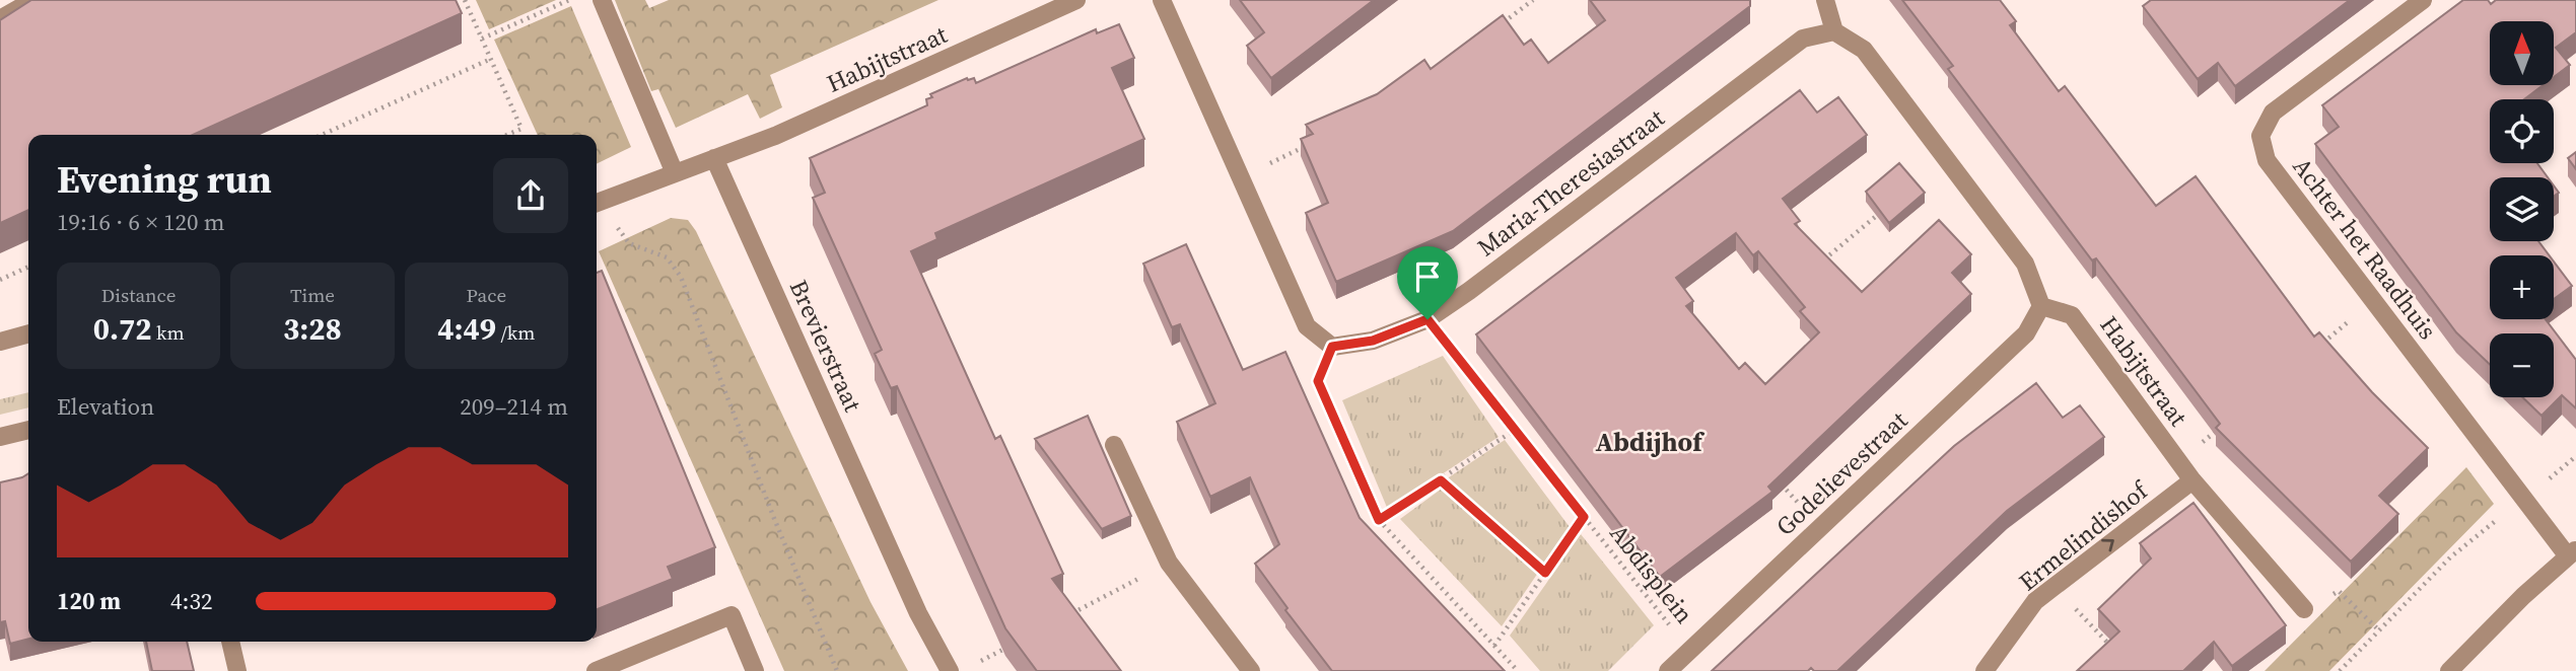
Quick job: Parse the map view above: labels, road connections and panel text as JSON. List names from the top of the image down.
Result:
{
  "streets": {
    "street": [
      "Habijtstraat",
      "Maria-Theresiastraat",
      "Achter het Raadhuis",
      "Brevierstraat",
      "Godelievestraat",
      "Ermelindishof"
    ],
    "path": ["Abdisplein"]
  },
  "crossings": [
    ["Habijtstraat", "Brevierstraat"],
    ["Habijtstraat", "Godelievestraat"],
    ["Habijtstraat", "Ermelindishof"],
    ["Maria-Theresiastraat", "Abdisplein"],
    ["Godelievestraat", "Abdisplein"]
  ],
  "one_way": ["Ermelindishof"],
  "districts": ["Abdijhof"],
  "north": "top",
  "page": {
    "map_buttons": ["+", "−"],
    "heading": ["Evening run", "19:16 · 6 × 120 m"],
    "stats": [
      ["Distance", "0.72 km"],
      ["Time", "3:28"],
      ["Pace", "4:49 /km"]
    ],
    "chart": ["Elevation", "209–214 m"],
    "list": [
      {
        "name": "120 m",
        "note": "4:32"
      }
    ]
  }
}
